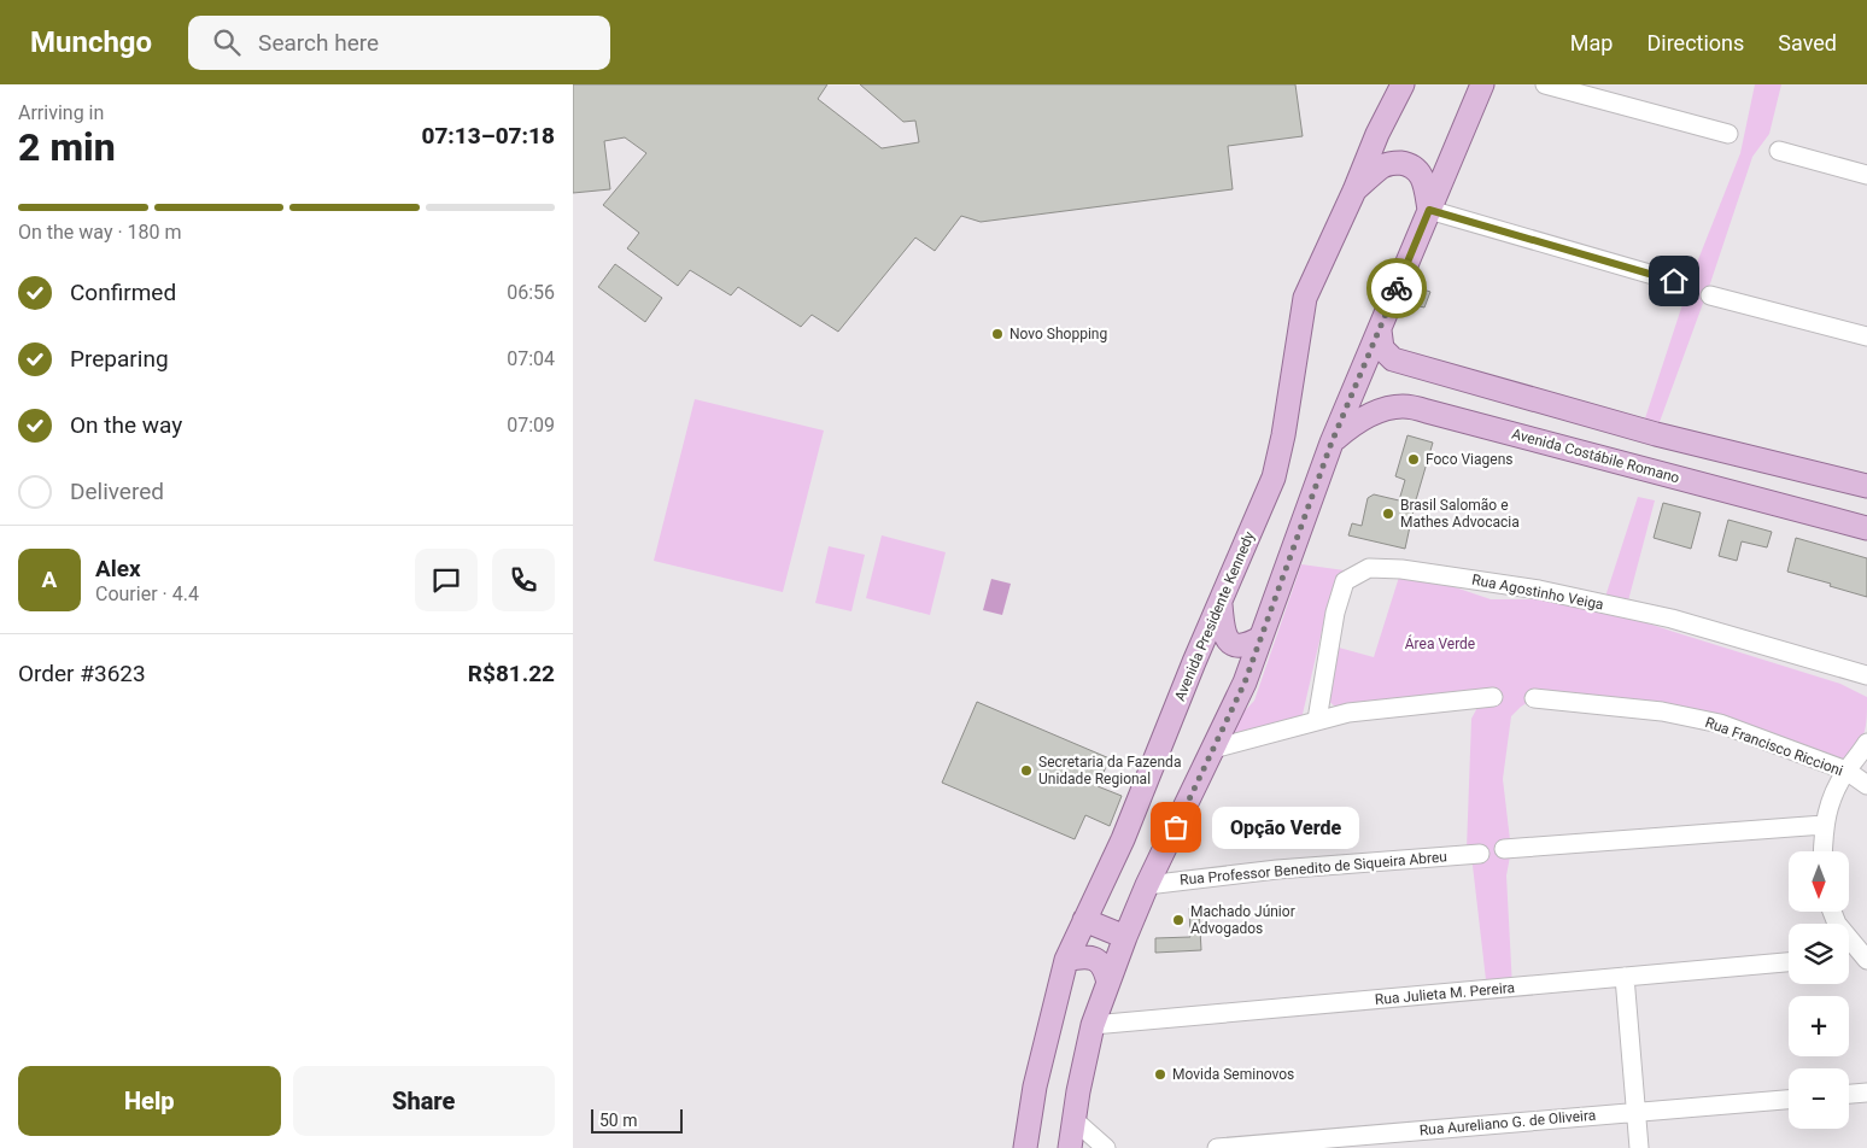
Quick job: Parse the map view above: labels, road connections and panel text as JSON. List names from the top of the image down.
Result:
{
  "streets": {
    "main road": ["Avenida Costábile Romano", "Avenida Presidente Kennedy"],
    "street": [
      "Rua Agostinho Veiga",
      "Rua Francisco Riccioni",
      "Rua Professor Benedito de Siqueira Abreu",
      "Rua Julieta M. Pereira",
      "Rua Aureliano G. de Oliveira"
    ]
  },
  "parks": ["Área Verde"],
  "places": [
    "Novo Shopping",
    "Foco Viagens",
    "Brasil Salomão e Mathes Advocacia",
    "Secretaria da Fazenda Unidade Regional",
    "Opção Verde",
    "Machado Júnior Advogados",
    "Movida Seminovos"
  ],
  "scale_bar": "50 m",
  "north": "bottom",
  "page": {
    "header": "Munchgo",
    "search": "Search here",
    "nav": ["Map", "Directions", "Saved"],
    "heading": ["2 min", "Arriving in", "07:13–07:18"],
    "panel": [
      "Alex",
      "Courier · 4.4",
      "Order #3623",
      "R$81.22"
    ],
    "bar": "On the way · 180 m",
    "list": [
      ["Confirmed", "06:56"],
      ["Preparing", "07:04"],
      ["On the way", "07:09"],
      "Delivered"
    ],
    "round": "A",
    "bubble": "Opção Verde",
    "map_buttons": ["+", "−"],
    "buttons": ["Help", "Share"],
    "scale": "50 m"
  }
}
